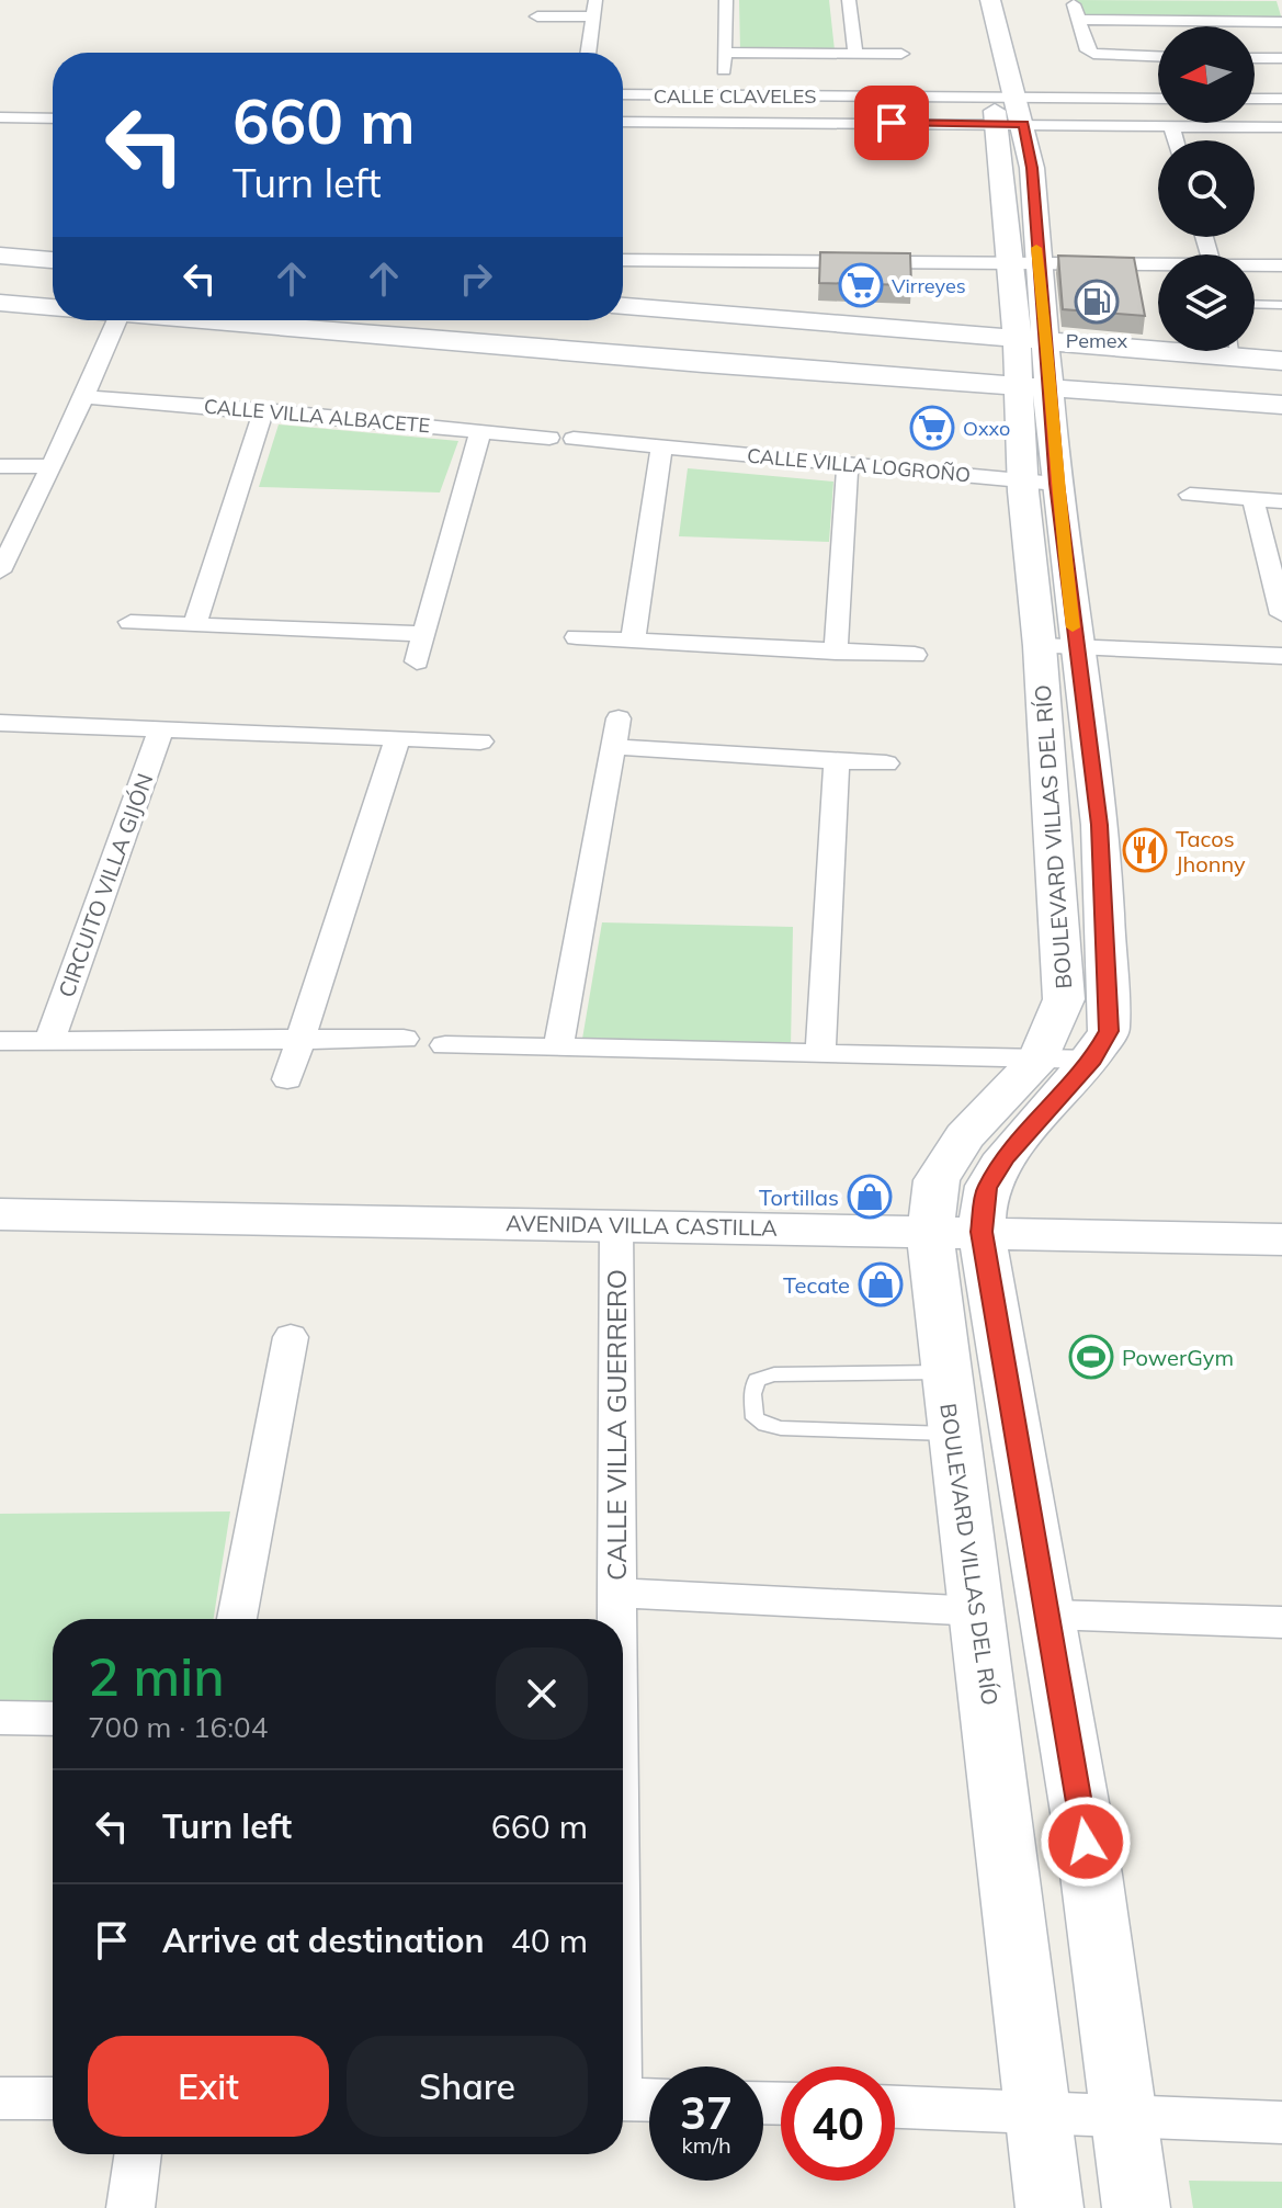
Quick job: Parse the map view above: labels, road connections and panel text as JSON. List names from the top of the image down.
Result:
{
  "streets": {
    "street": [
      "CALLE CLAVELES",
      "CALLE VILLA ALBACETE",
      "CALLE VILLA LOGROÑO",
      "BOULEVARD VILLAS DEL RÍO",
      "CIRCUITO VILLA GIJÓN",
      "AVENIDA VILLA CASTILLA",
      "CALLE VILLA GUERRERO"
    ]
  },
  "crossings": [
    ["CALLE CLAVELES", "BOULEVARD VILLAS DEL RÍO"],
    ["CALLE VILLA LOGROÑO", "BOULEVARD VILLAS DEL RÍO"],
    ["BOULEVARD VILLAS DEL RÍO", "AVENIDA VILLA CASTILLA"],
    ["AVENIDA VILLA CASTILLA", "CALLE VILLA GUERRERO"]
  ],
  "places": {
    "supermarket": ["Virreyes", "Oxxo"],
    "fuel station": ["Pemex"],
    "restaurant": ["Tacos Jhonny"],
    "shop": ["Tortillas", "Tecate"],
    "sports": ["PowerGym"]
  },
  "north": "left",
  "page": {
    "turn": ["660 m", "Turn left"],
    "heading": ["2 min", "700 m · 16:04"],
    "list": [
      {
        "name": "Turn left",
        "value": "660 m"
      },
      {
        "name": "Arrive at destination",
        "value": "40 m"
      }
    ],
    "buttons": ["Exit", "Share"],
    "speed": "37 km/h",
    "limit": "40"
  }
}
